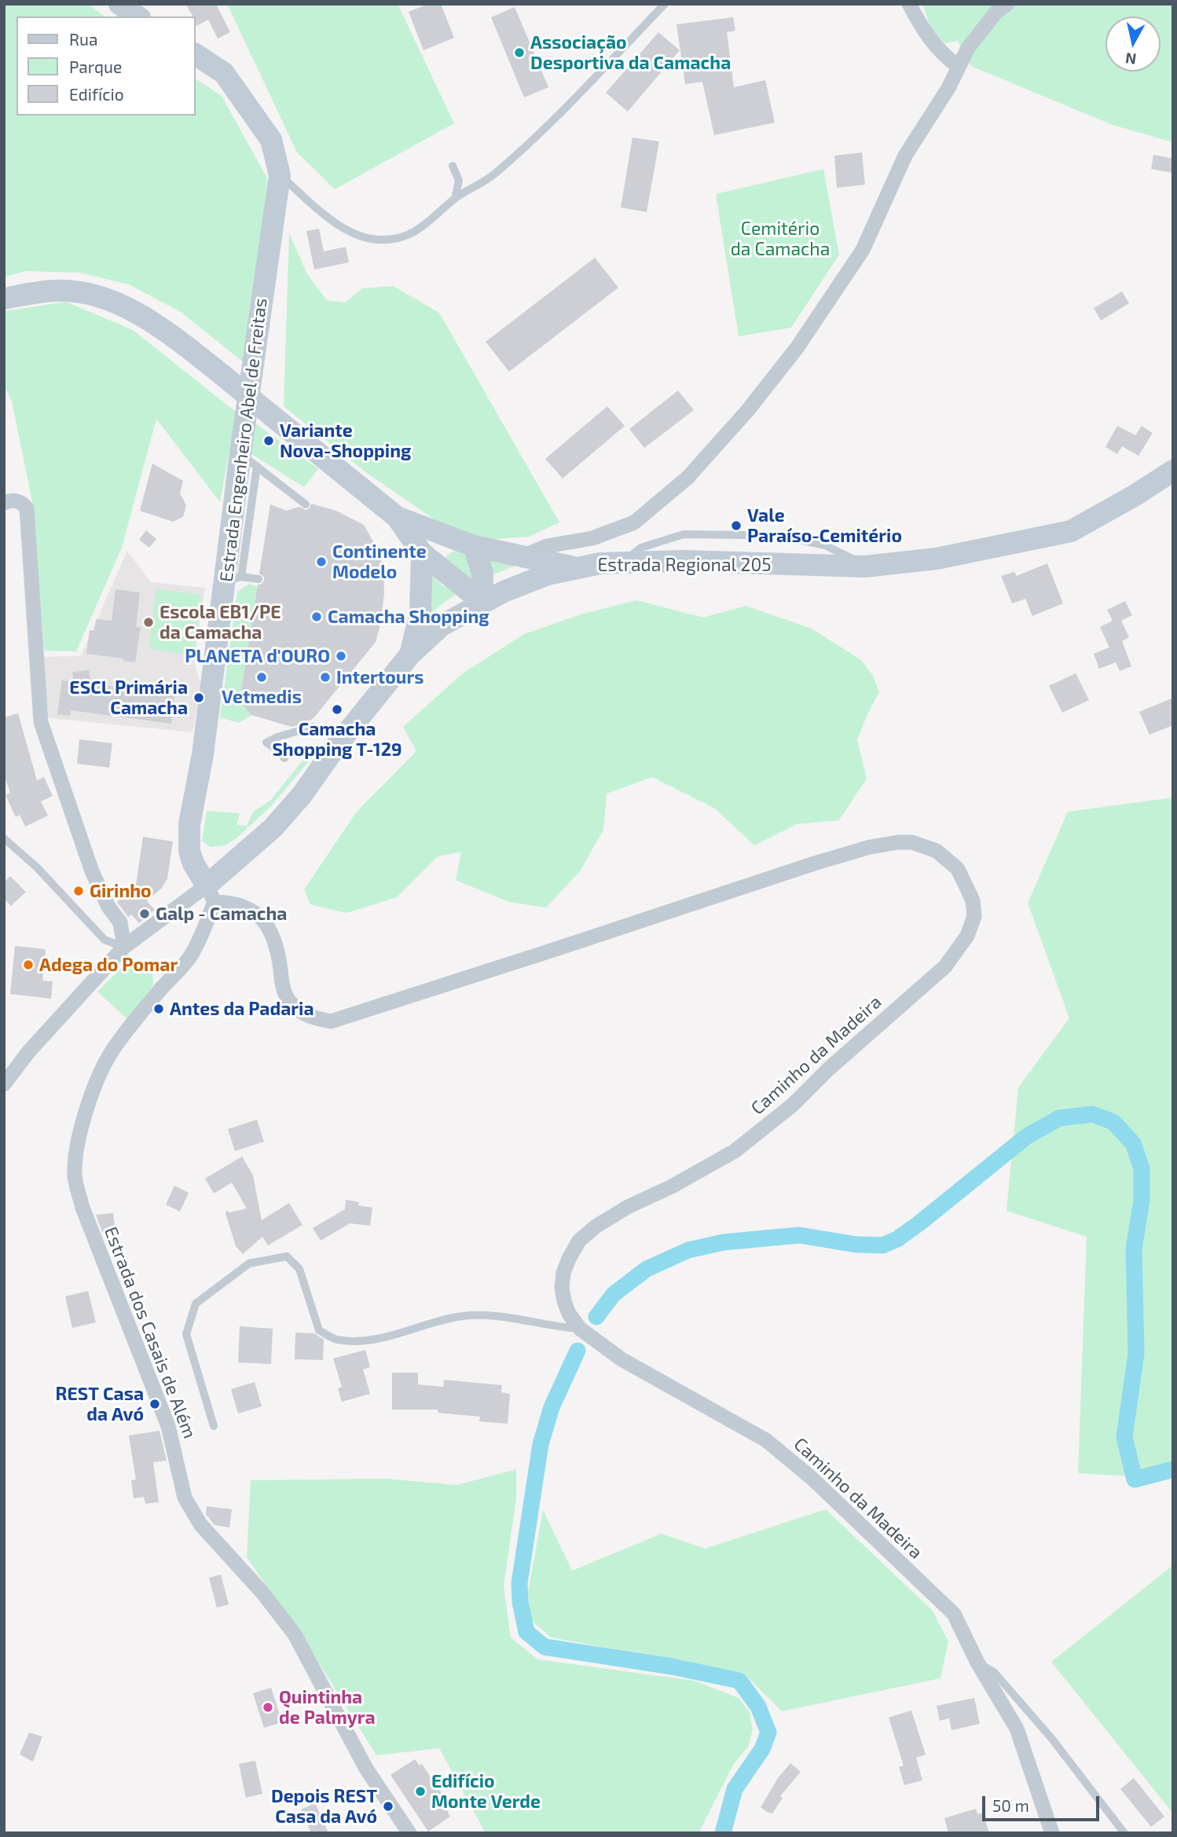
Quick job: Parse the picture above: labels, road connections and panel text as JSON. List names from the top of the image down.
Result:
{
  "streets": {
    "main road": ["Estrada Engenheiro Abel de Freitas", "Estrada Regional 205"],
    "street": ["Caminho da Madeira", "Estrada dos Casais de Além"]
  },
  "crossings": [
    ["Estrada Engenheiro Abel de Freitas", "Estrada Regional 205"],
    ["Estrada Engenheiro Abel de Freitas", "Caminho da Madeira"],
    ["Estrada Engenheiro Abel de Freitas", "Estrada dos Casais de Além"],
    ["Estrada Regional 205", "Caminho da Madeira"],
    ["Estrada Regional 205", "Estrada dos Casais de Além"],
    ["Caminho da Madeira", "Estrada dos Casais de Além"]
  ],
  "parks": ["Cemitério da Camacha"],
  "places": [
    "Associação Desportiva da Camacha",
    "Variante Nova-Shopping",
    "Vale Paraíso-Cemitério",
    "Continente Modelo",
    "Camacha Shopping",
    "Escola EB1/PE da Camacha",
    "PLANETA d'OURO",
    "Vetmedis",
    "Intertours",
    "ESCL Primária Camacha",
    "Camacha Shopping T-129",
    "Girinho",
    "Galp - Camacha",
    "Adega do Pomar",
    "Antes da Padaria",
    "REST Casa da Avó",
    "Quintinha de Palmyra",
    "Edifício Monte Verde",
    "Depois REST Casa da Avó"
  ],
  "legend": ["Rua", "Parque", "Edifício"],
  "scale_bar": "50 m",
  "north": "bottom"
}
